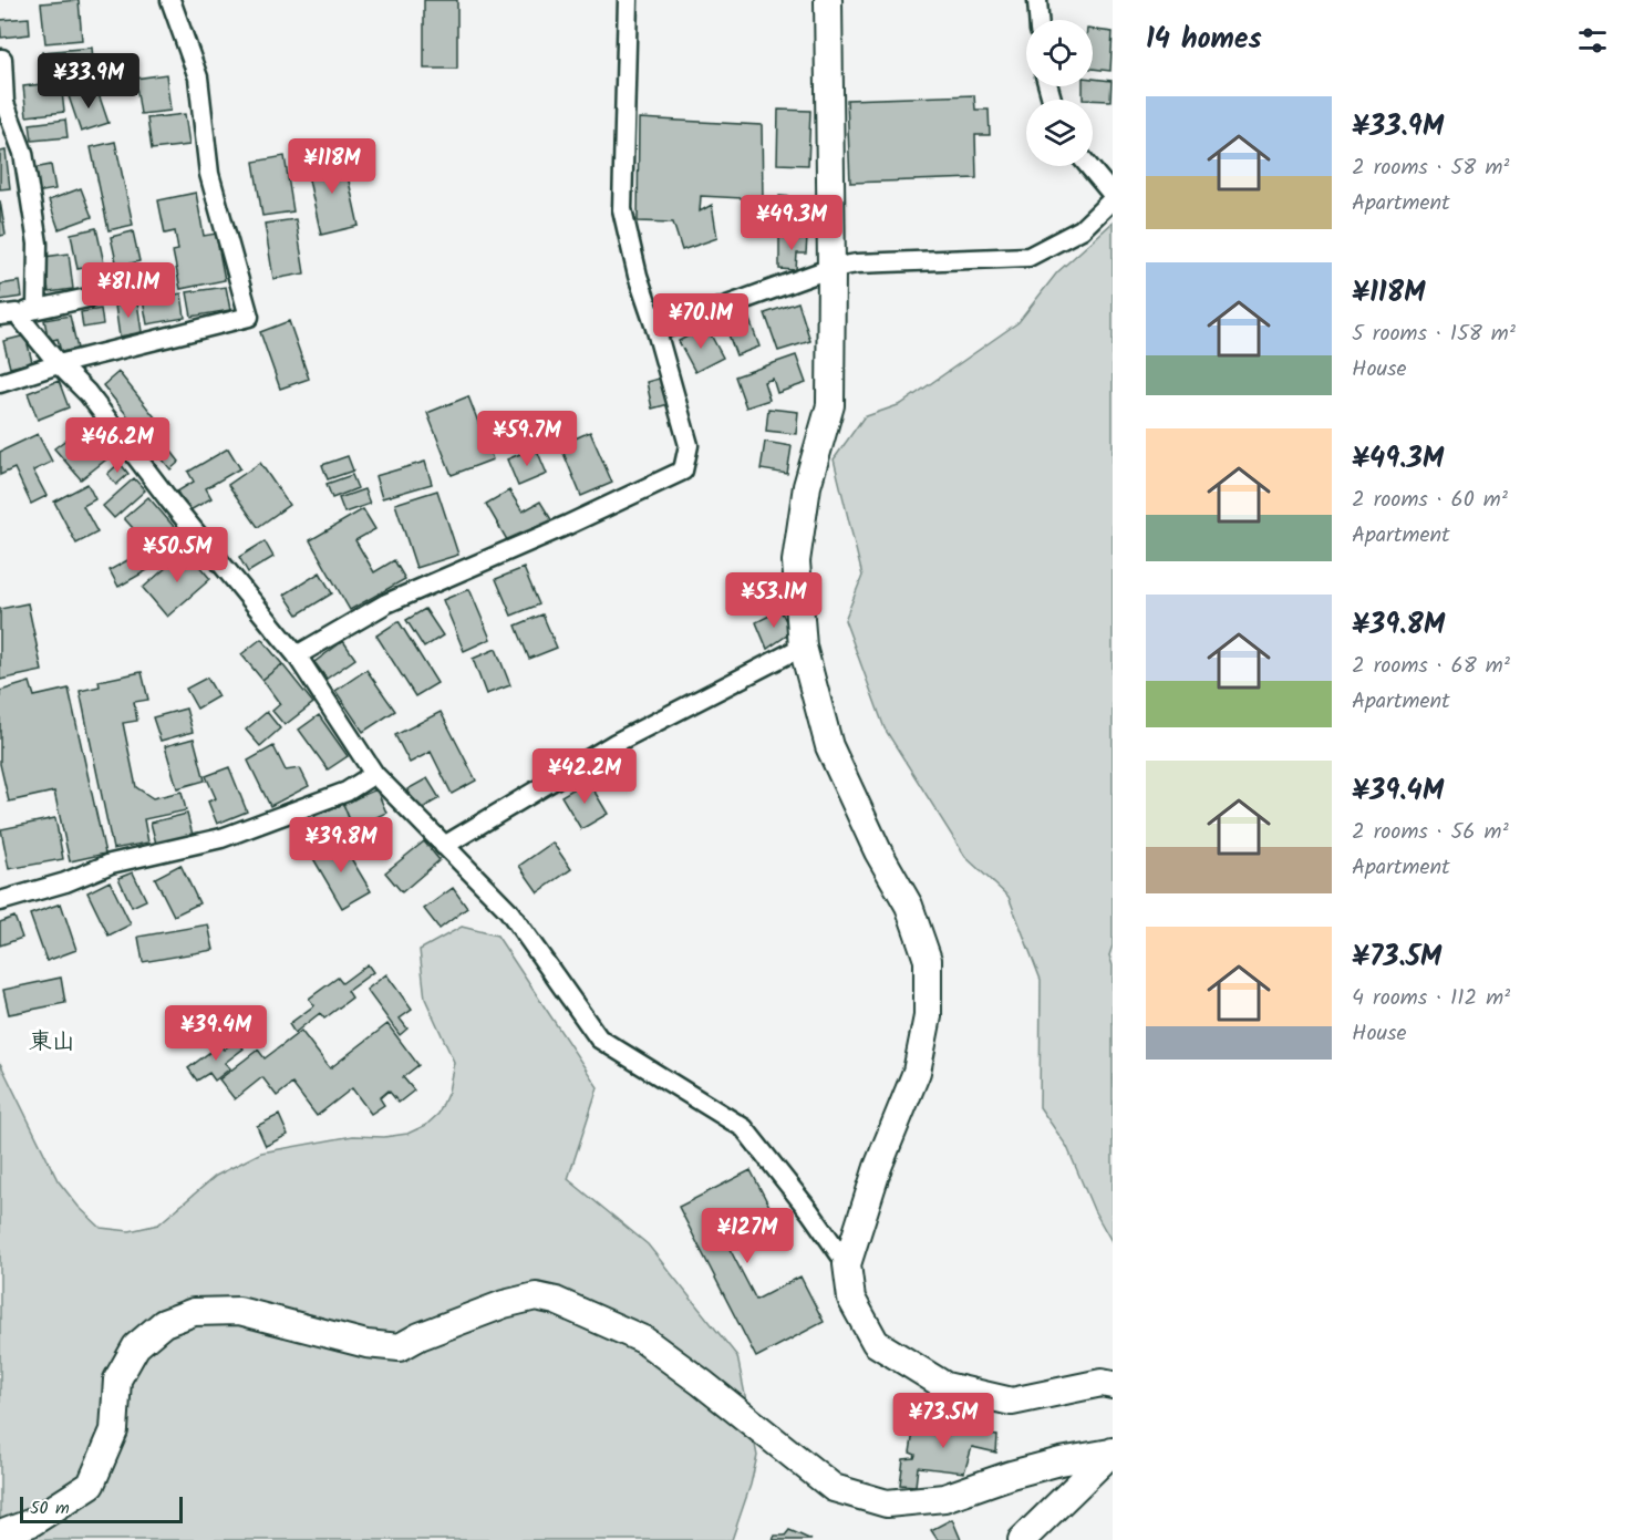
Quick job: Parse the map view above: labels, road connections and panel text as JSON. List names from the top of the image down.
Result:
{
  "districts": ["東山"],
  "scale_bar": "50 m",
  "page": {
    "heading": "14 homes",
    "price": [
      "¥33.9M",
      "¥118M",
      "¥49.3M",
      "¥81.1M",
      "¥70.1M",
      "¥59.7M",
      "¥46.2M",
      "¥50.5M",
      "¥53.1M",
      "¥42.2M",
      "¥39.8M",
      "¥39.4M",
      "¥127M",
      "¥73.5M"
    ],
    "list": [
      {
        "name": "¥33.9M",
        "note": "2 rooms · 58 m² · Apartment"
      },
      {
        "name": "¥118M",
        "note": "5 rooms · 158 m² · House"
      },
      {
        "name": "¥49.3M",
        "note": "2 rooms · 60 m² · Apartment"
      },
      {
        "name": "¥39.8M",
        "note": "2 rooms · 68 m² · Apartment"
      },
      {
        "name": "¥39.4M",
        "note": "2 rooms · 56 m² · Apartment"
      },
      {
        "name": "¥73.5M",
        "note": "4 rooms · 112 m² · House"
      }
    ],
    "scale": "50 m"
  }
}
